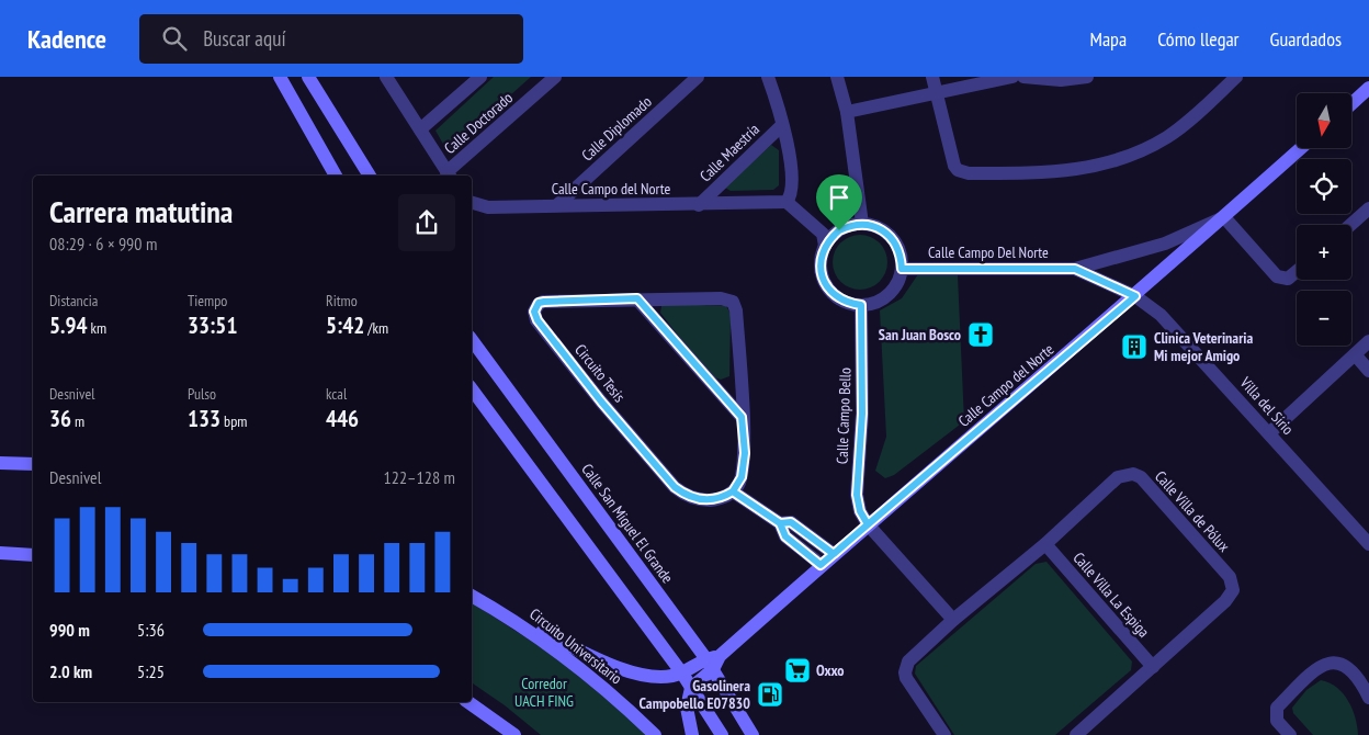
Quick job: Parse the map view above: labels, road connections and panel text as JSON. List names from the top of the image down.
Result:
{
  "streets": {
    "street": [
      "Calle Doctorado",
      "Calle Diplomado",
      "Calle Maestría",
      "Calle Campo del Norte",
      "Calle Campo Del Norte",
      "Circuito Tesis",
      "Villa del Sirio",
      "Calle Campo Bello",
      "Calle Villa de Pólux",
      "Calle San Miguel El Grande",
      "Calle Villa La Espiga",
      "Circuito Universitario"
    ]
  },
  "crossings": [
    ["Calle Diplomado", "Calle Campo del Norte"],
    ["Calle Maestría", "Calle Campo del Norte"],
    ["Calle Campo del Norte", "Calle Campo Del Norte"],
    ["Calle Campo del Norte", "Villa del Sirio"],
    ["Calle Campo del Norte", "Calle Campo Bello"],
    ["Calle Campo del Norte", "Calle San Miguel El Grande"],
    ["Calle Campo Del Norte", "Villa del Sirio"],
    ["Calle Campo Del Norte", "Calle Campo Bello"],
    ["Calle Villa de Pólux", "Calle Villa La Espiga"]
  ],
  "parks": ["Corredor UACH FING"],
  "places": {
    "church": ["San Juan Bosco"],
    "building": ["Clinica Veterinaria Mi mejor Amigo"],
    "supermarket": ["Oxxo"],
    "fuel station": ["Gasolinera Campobello E07830"]
  },
  "north": "bottom",
  "page": {
    "header": "Kadence",
    "search": "Buscar aquí",
    "nav": ["Mapa", "Cómo llegar", "Guardados"],
    "map_buttons": ["+", "−"],
    "heading": ["Carrera matutina", "08:29 · 6 × 990 m"],
    "stats": [
      ["Distancia", "5.94 km"],
      ["Tiempo", "33:51"],
      ["Ritmo", "5:42 /km"],
      ["Desnivel", "36 m"],
      ["Pulso", "133 bpm"],
      ["kcal", "446"]
    ],
    "chart": ["Desnivel", "122–128 m"],
    "list": [
      {
        "name": "990 m",
        "note": "5:36"
      },
      {
        "name": "2.0 km",
        "note": "5:25"
      }
    ]
  }
}
